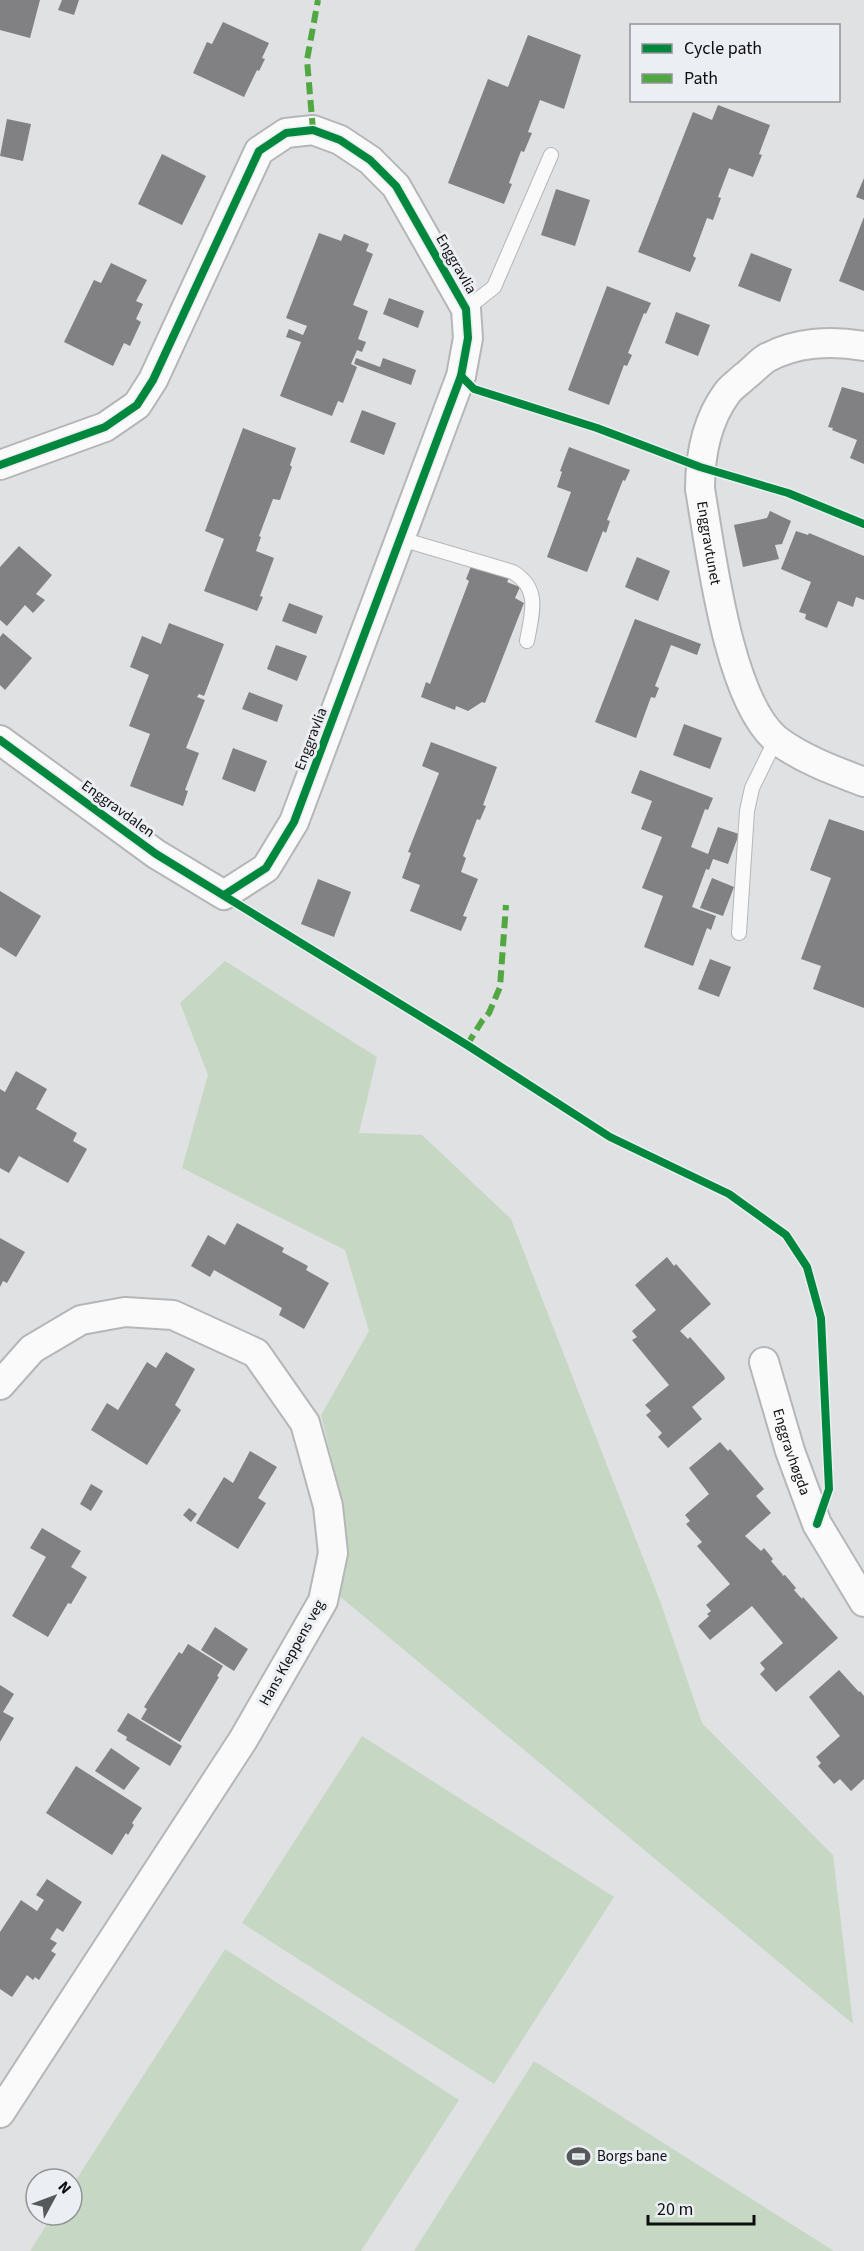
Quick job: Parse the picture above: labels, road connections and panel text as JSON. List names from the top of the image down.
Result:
{
  "streets": {
    "street": [
      "Enggravlia",
      "Enggravtunet",
      "Enggravdalen",
      "Enggravhøgda",
      "Hans Kleppens veg"
    ]
  },
  "crossings": [
    ["Enggravlia", "Enggravdalen"]
  ],
  "places": {
    "sports": ["Borgs bane"]
  },
  "legend": ["Cycle path", "Path"],
  "scale_bar": "20 m",
  "north": "top right"
}
